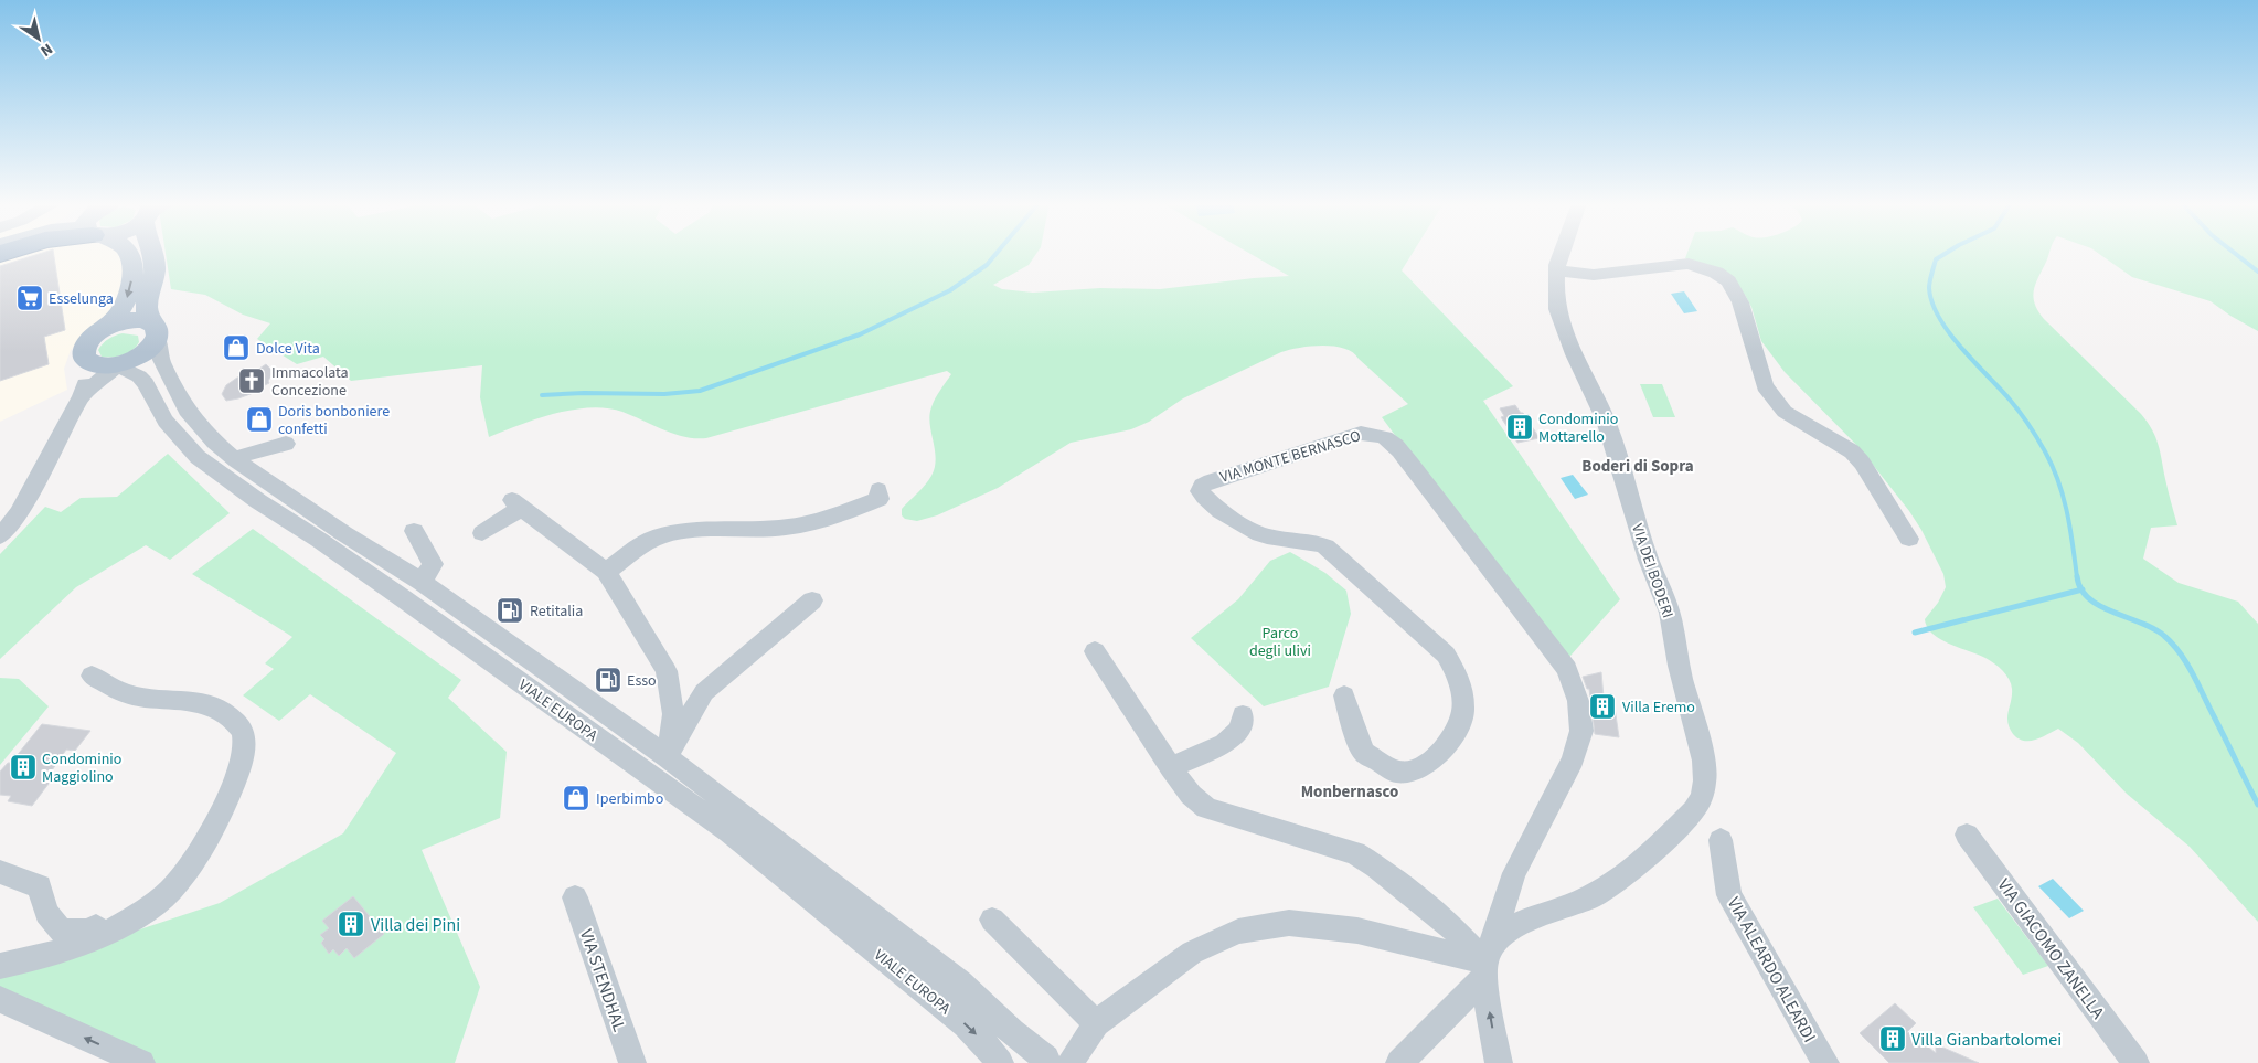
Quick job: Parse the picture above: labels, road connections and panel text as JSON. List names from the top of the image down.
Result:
{
  "streets": {
    "street": [
      "VIA MONTE BERNASCO",
      "VIA DEI BODERI",
      "VIALE EUROPA",
      "VIA GIACOMO ZANELLA",
      "VIA ALEARDO ALEARDI",
      "VIA STENDHAL"
    ]
  },
  "crossings": [
    ["VIA MONTE BERNASCO", "VIA DEI BODERI"]
  ],
  "districts": ["Boderi di Sopra", "Monbernasco"],
  "parks": ["Parco degli ulivi"],
  "places": {
    "supermarket": ["Esselunga"],
    "shop": ["Dolce Vita", "Doris bonboniere confetti", "Iperbimbo"],
    "church": ["Immacolata Concezione"],
    "building": [
      "Condominio Mottarello",
      "Villa Eremo",
      "Condominio Maggiolino",
      "Villa dei Pini",
      "Villa Gianbartolomei"
    ],
    "fuel station": ["Retitalia", "Esso"]
  },
  "north": "bottom right"
}
